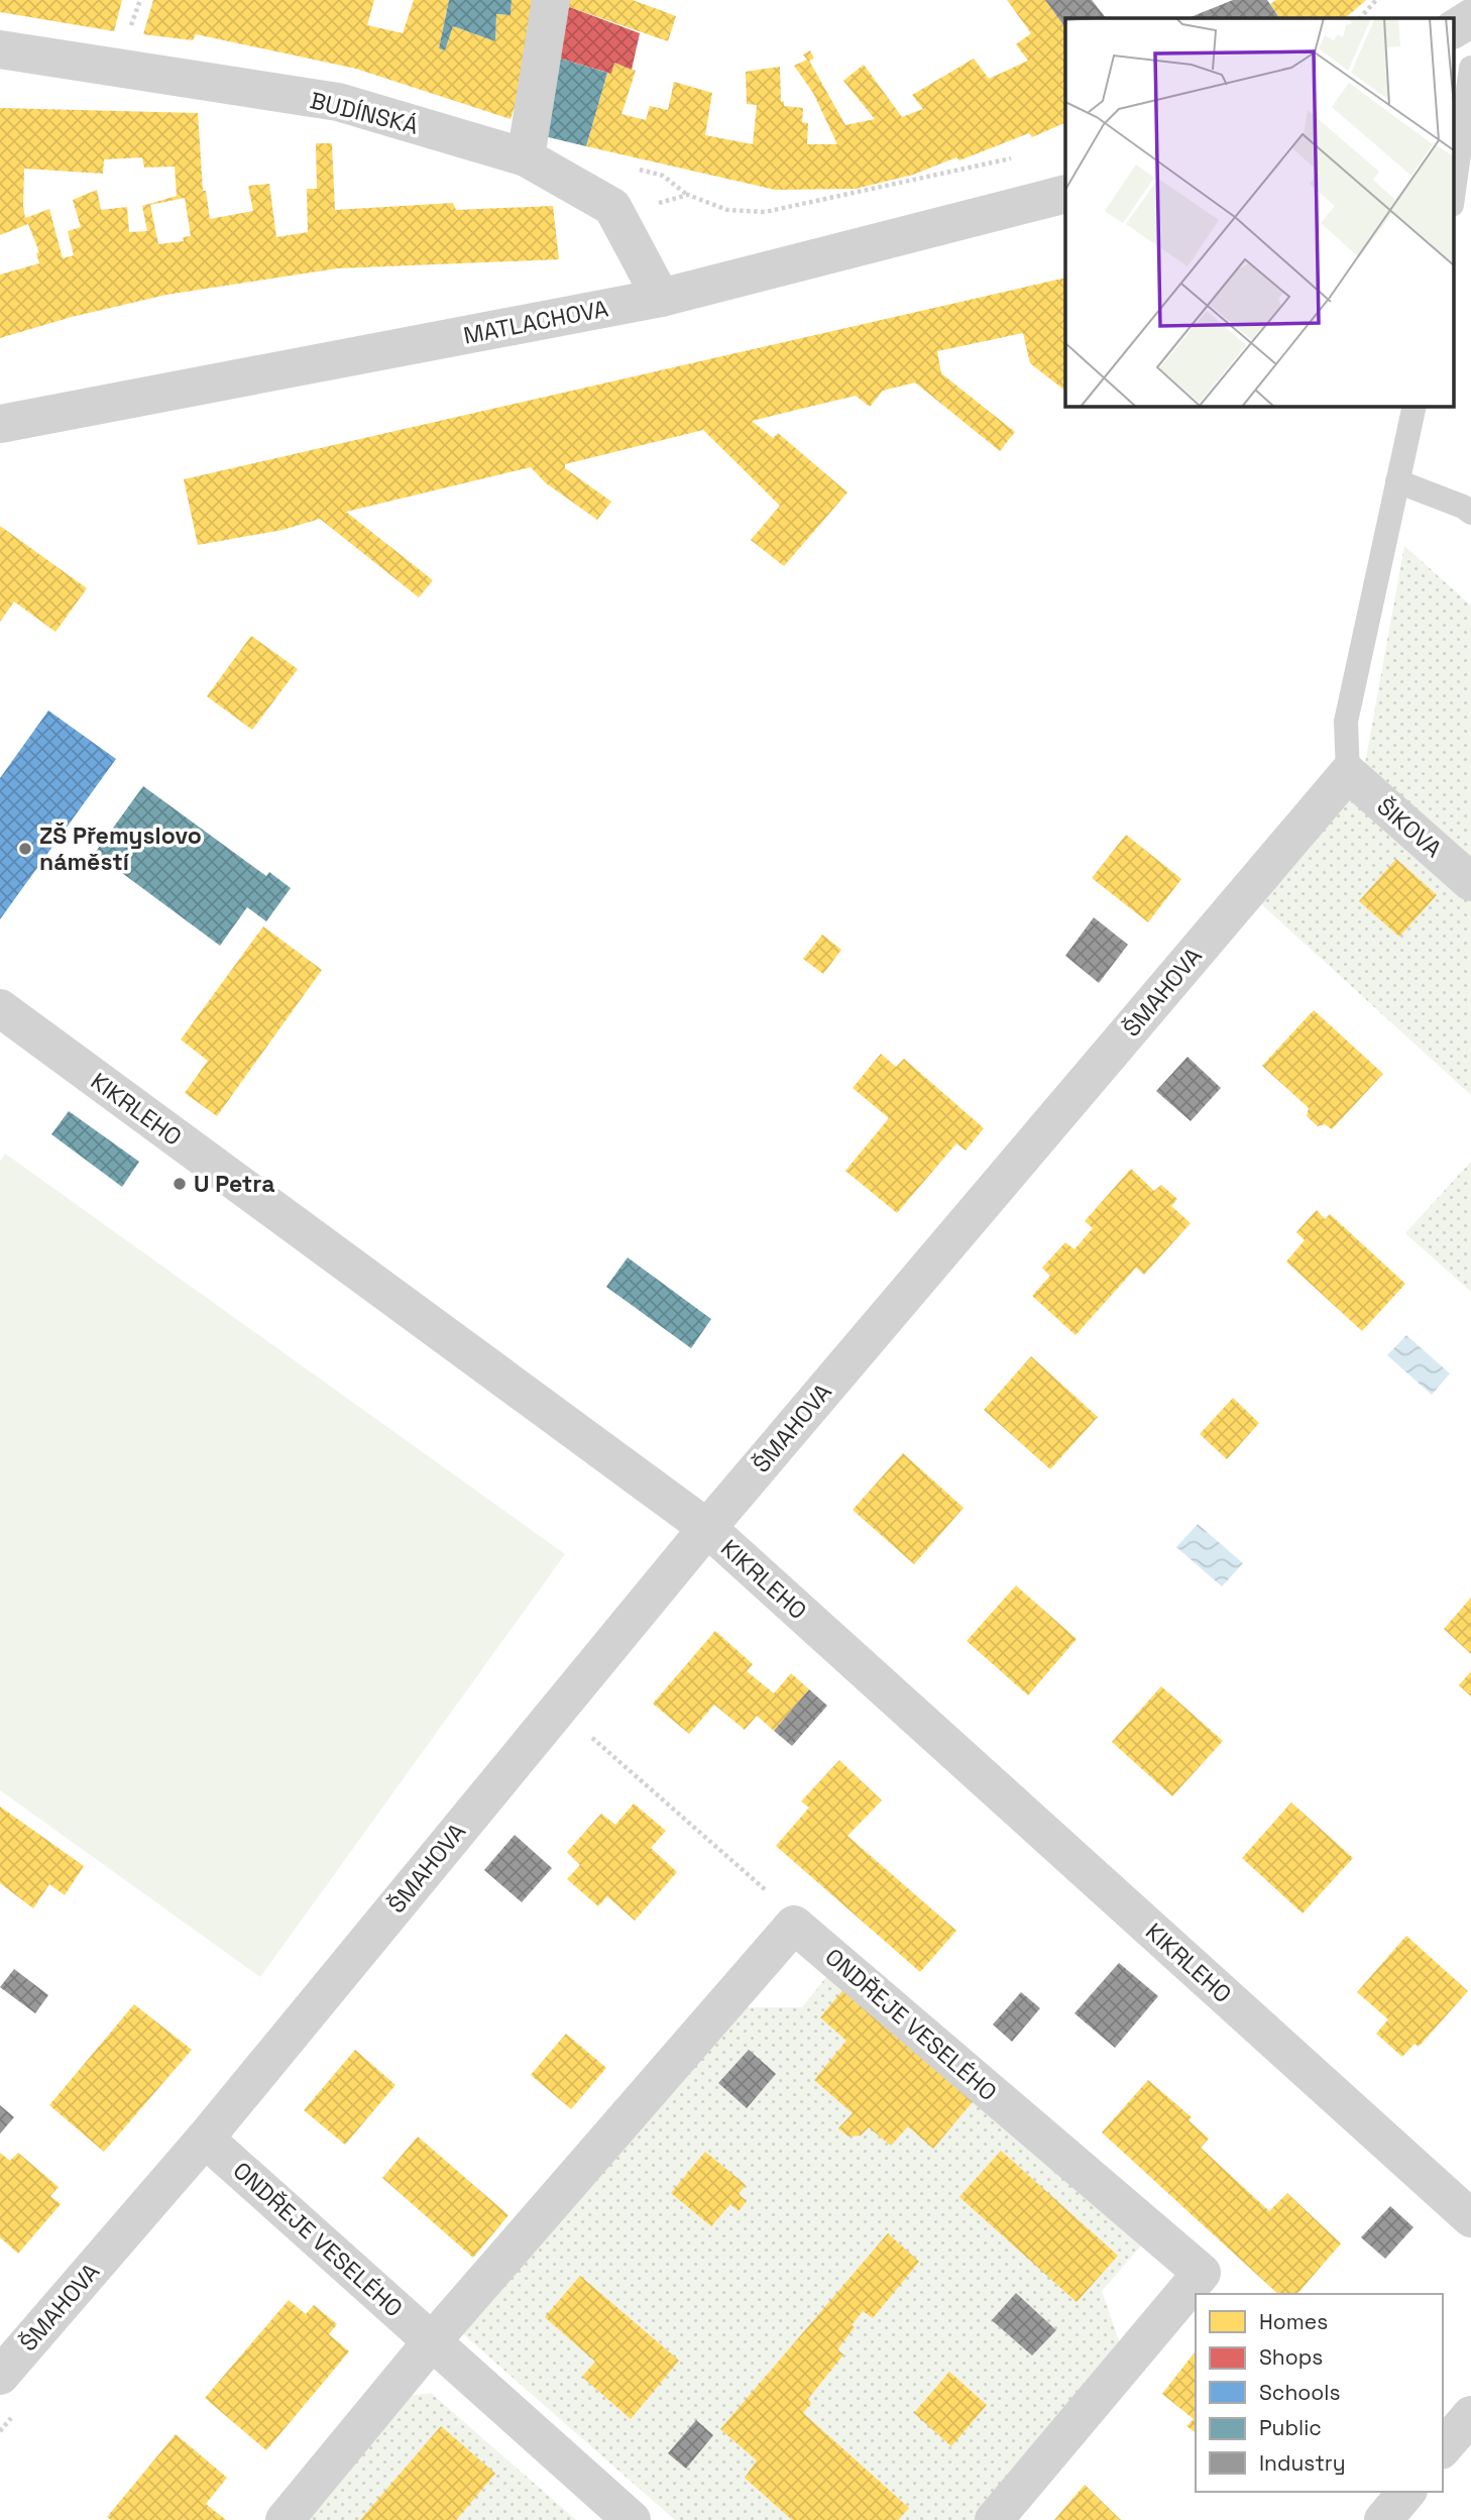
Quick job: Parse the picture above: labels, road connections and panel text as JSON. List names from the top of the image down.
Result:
{
  "streets": {
    "street": [
      "BUDÍNSKÁ",
      "MATLACHOVA",
      "ŠIKOVA",
      "ŠMAHOVA",
      "KIKRLEHO",
      "ONDŘEJE VESELÉHO"
    ]
  },
  "crossings": [
    ["BUDÍNSKÁ", "MATLACHOVA"],
    ["ŠIKOVA", "ŠMAHOVA"],
    ["ŠMAHOVA", "KIKRLEHO"],
    ["ŠMAHOVA", "ONDŘEJE VESELÉHO"]
  ],
  "places": ["ZŠ Přemyslovo náměstí", "U Petra"],
  "legend": [
    "Homes",
    "Shops",
    "Schools",
    "Public",
    "Industry"
  ]
}
